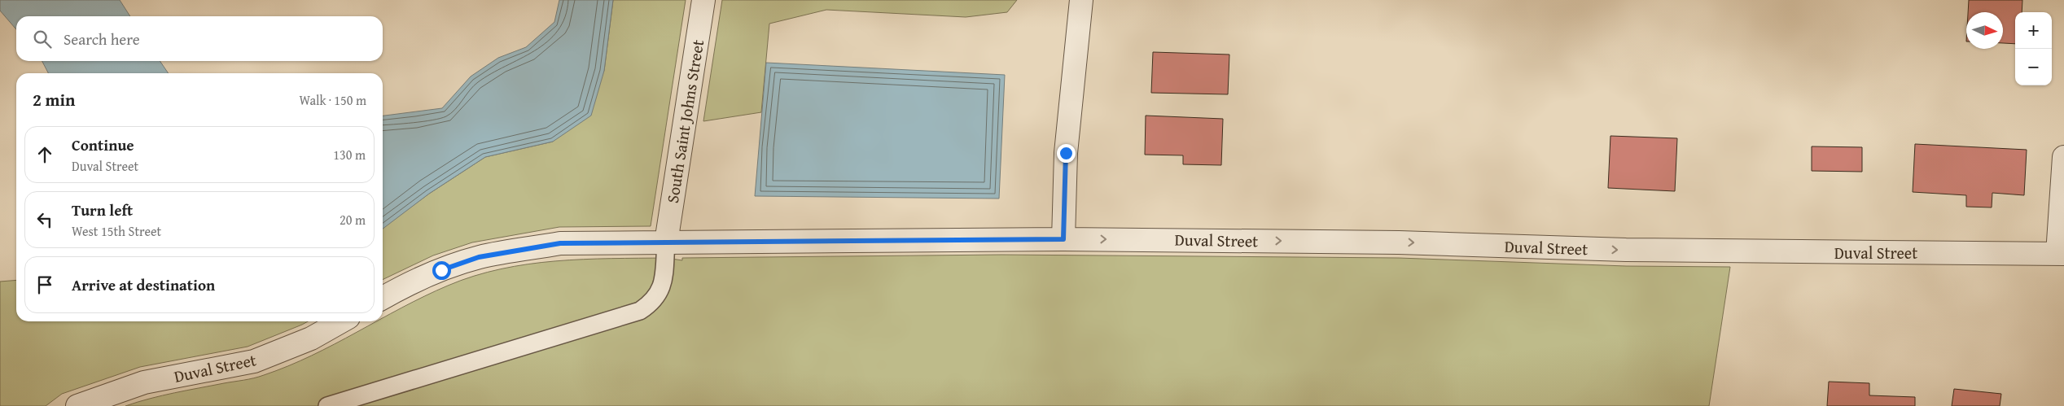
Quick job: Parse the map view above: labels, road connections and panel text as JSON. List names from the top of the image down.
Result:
{
  "streets": {
    "street": ["South Saint Johns Street", "Duval Street"]
  },
  "crossings": [
    ["South Saint Johns Street", "Duval Street"]
  ],
  "one_way": ["Duval Street"],
  "north": "right",
  "page": {
    "map_buttons": ["+", "−"],
    "search": "Search here",
    "heading": ["2 min", "Walk · 150 m"],
    "list": [
      ["Continue", "Duval Street", "130 m"],
      ["Turn left", "West 15th Street", "20 m"],
      "Arrive at destination"
    ]
  }
}
